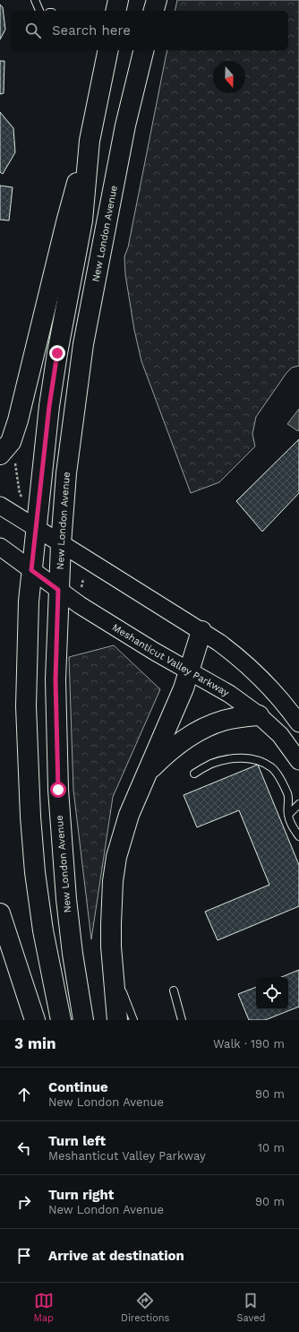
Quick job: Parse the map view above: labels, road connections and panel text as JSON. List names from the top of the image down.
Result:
{
  "streets": {
    "main road": ["New London Avenue"],
    "street": ["Meshanticut Valley Parkway"]
  },
  "crossings": [
    ["New London Avenue", "Meshanticut Valley Parkway"]
  ],
  "north": "bottom",
  "page": {
    "search": "Search here",
    "heading": ["3 min", "Walk · 190 m"],
    "list": [
      ["Continue", "New London Avenue", "90 m"],
      ["Turn left", "Meshanticut Valley Parkway", "10 m"],
      ["Turn right", "New London Avenue", "90 m"],
      "Arrive at destination"
    ],
    "nav": ["Map", "Directions", "Saved"]
  }
}
